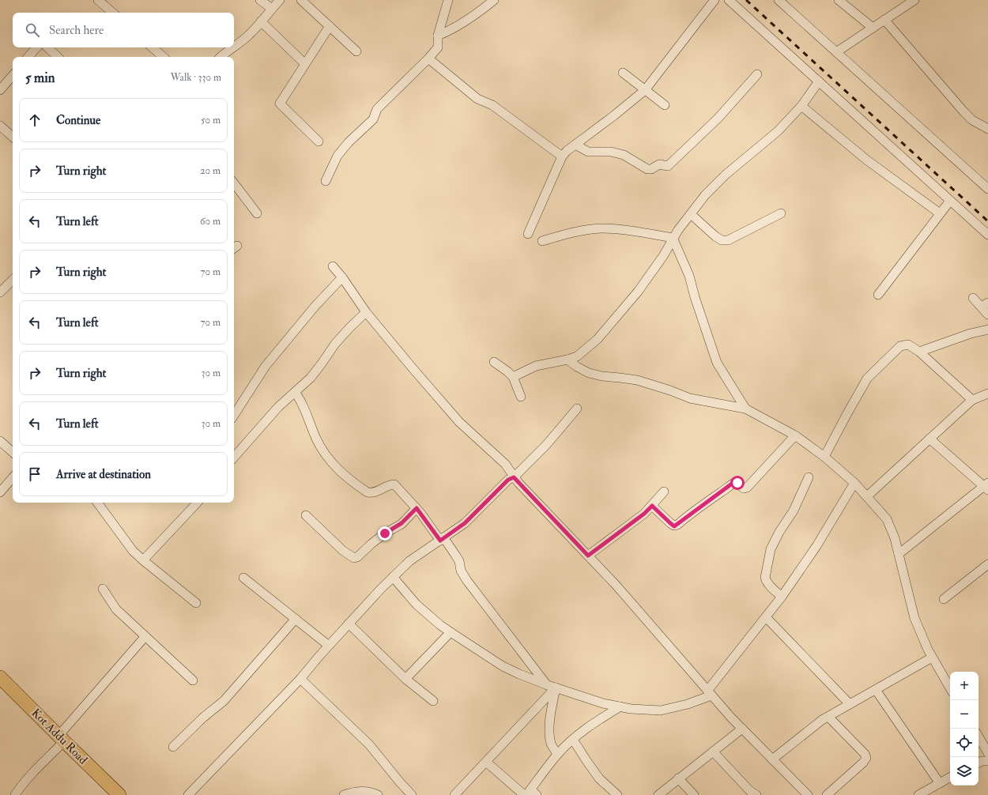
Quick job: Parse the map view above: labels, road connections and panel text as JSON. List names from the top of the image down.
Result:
{
  "streets": {
    "main road": ["Kot Addu Road"]
  },
  "page": {
    "search": "Search here",
    "heading": ["5 min", "Walk · 330 m"],
    "list": [
      ["Continue", "50 m"],
      ["Turn right", "20 m"],
      ["Turn left", "60 m"],
      ["Turn right", "70 m"],
      ["Turn left", "70 m"],
      ["Turn right", "30 m"],
      ["Turn left", "30 m"],
      "Arrive at destination"
    ],
    "map_buttons": ["+", "−"]
  }
}
